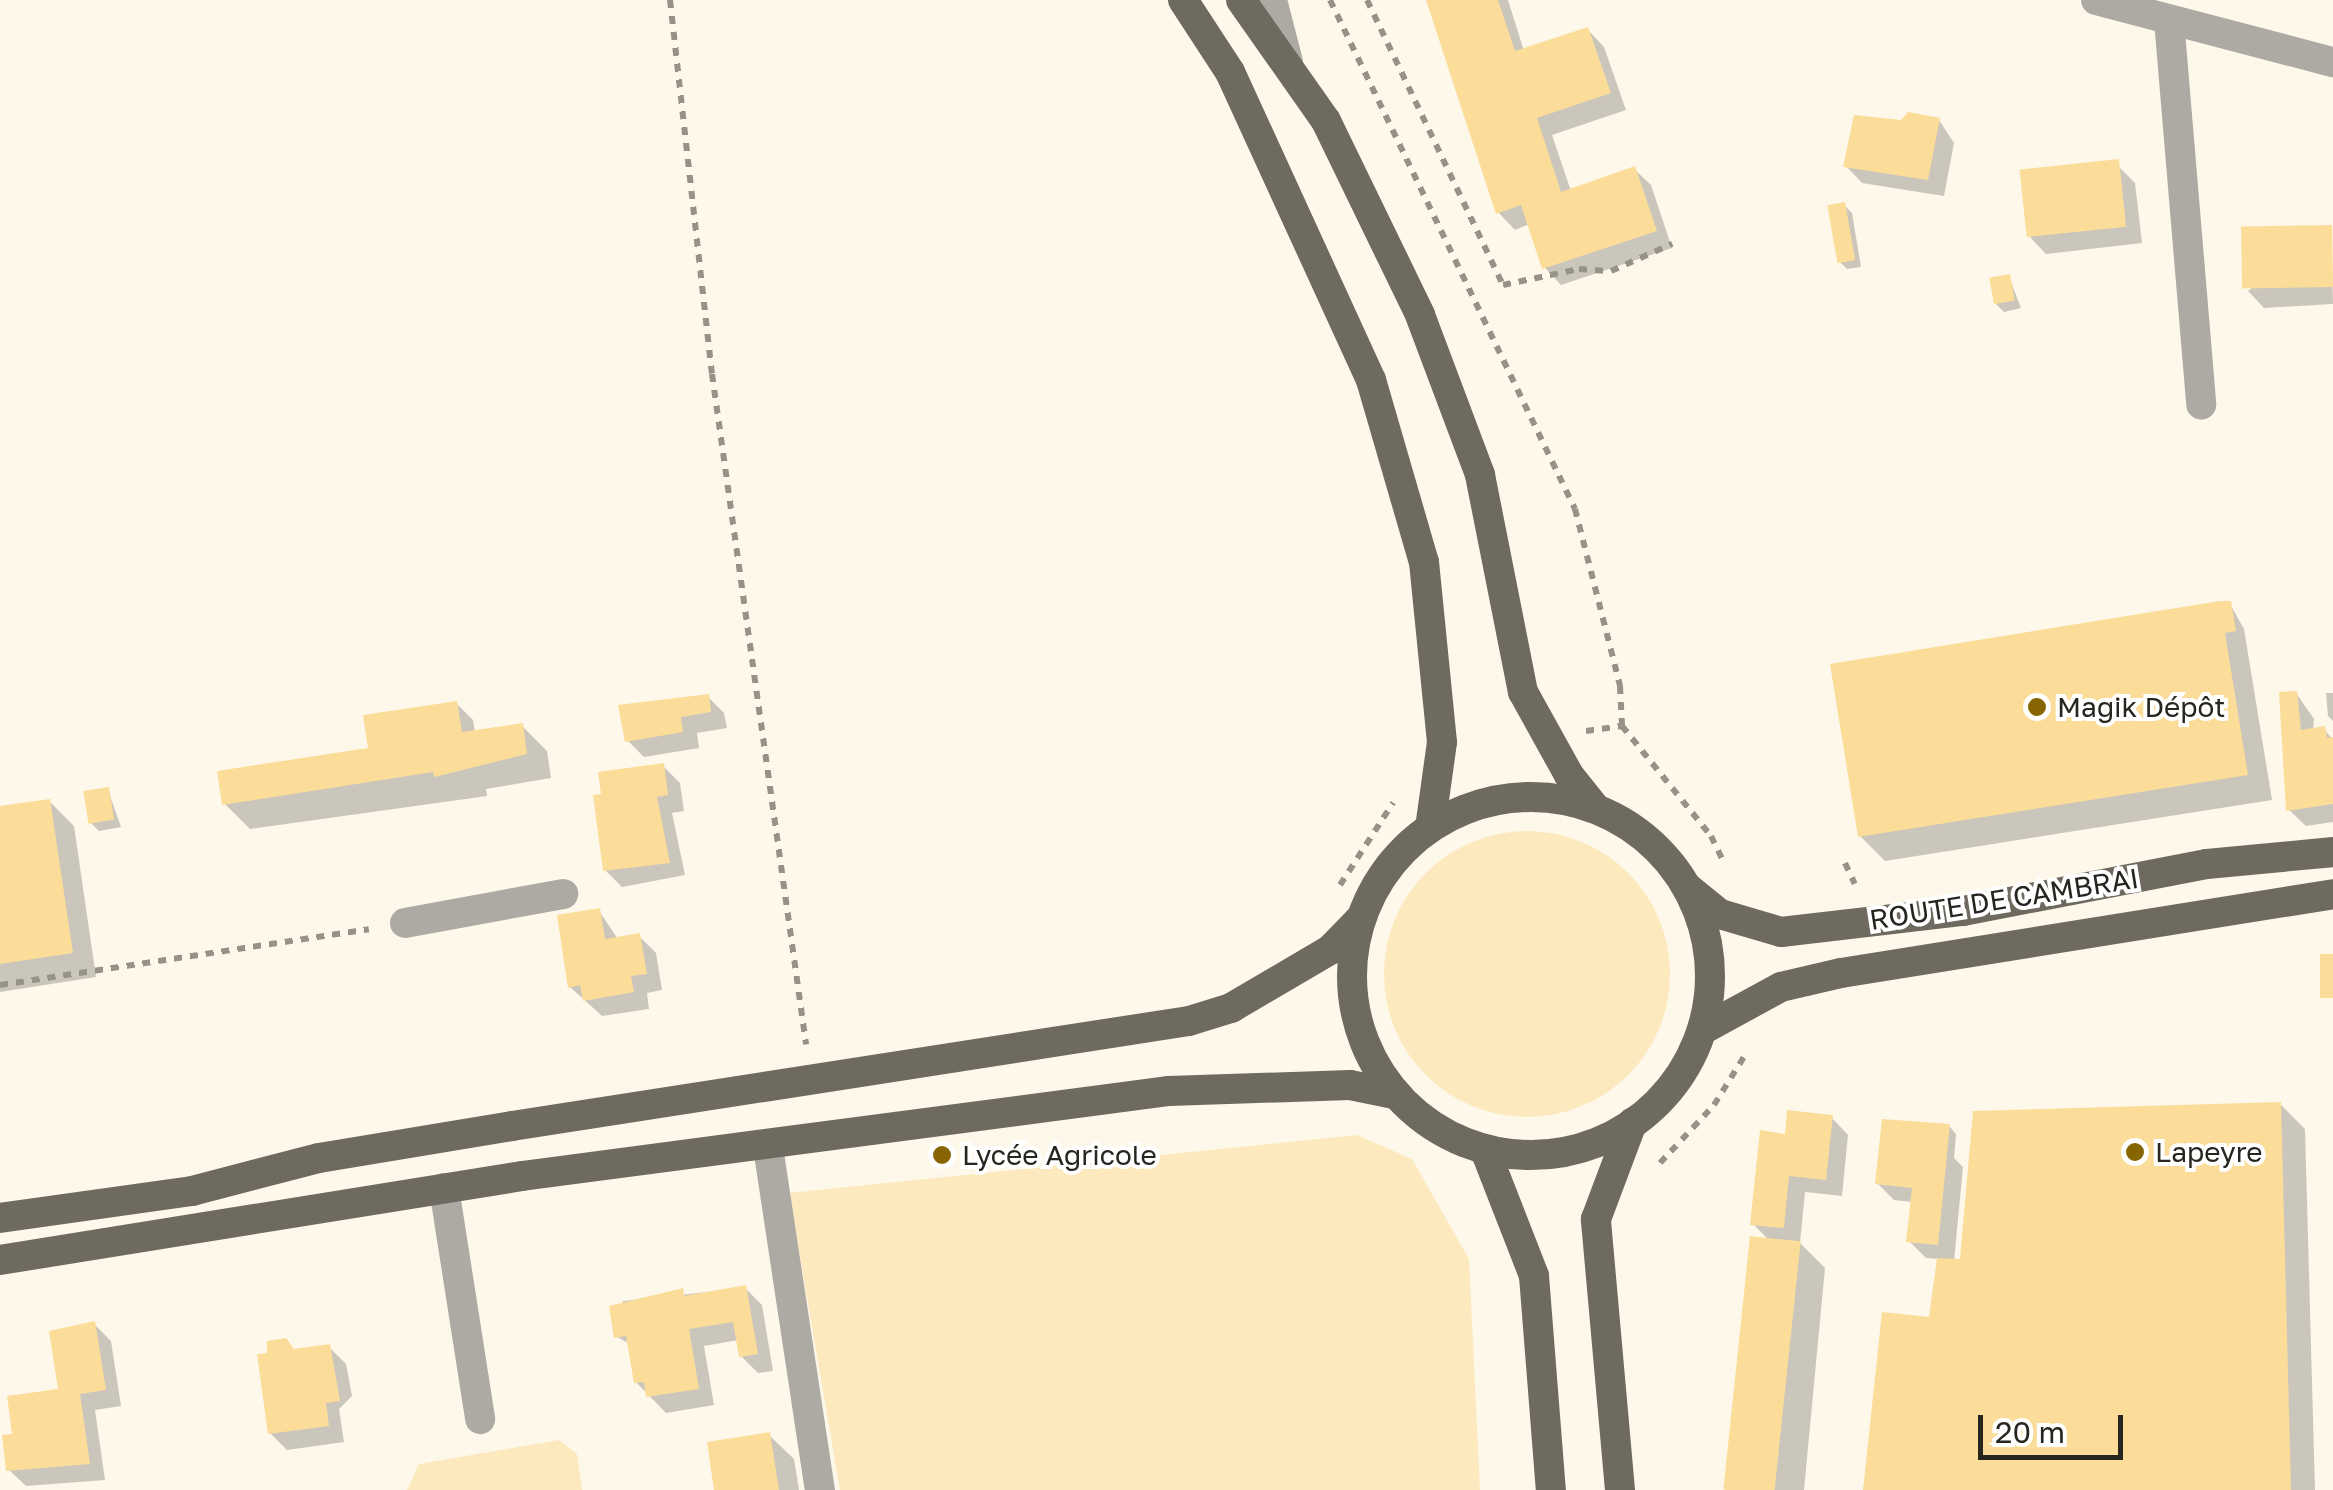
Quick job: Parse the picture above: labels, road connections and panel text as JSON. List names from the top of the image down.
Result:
{
  "streets": {
    "main road": ["ROUTE DE CAMBRAI"]
  },
  "places": ["Magik Dépôt", "Lapeyre", "Lycée Agricole"],
  "scale_bar": "20 m"
}
